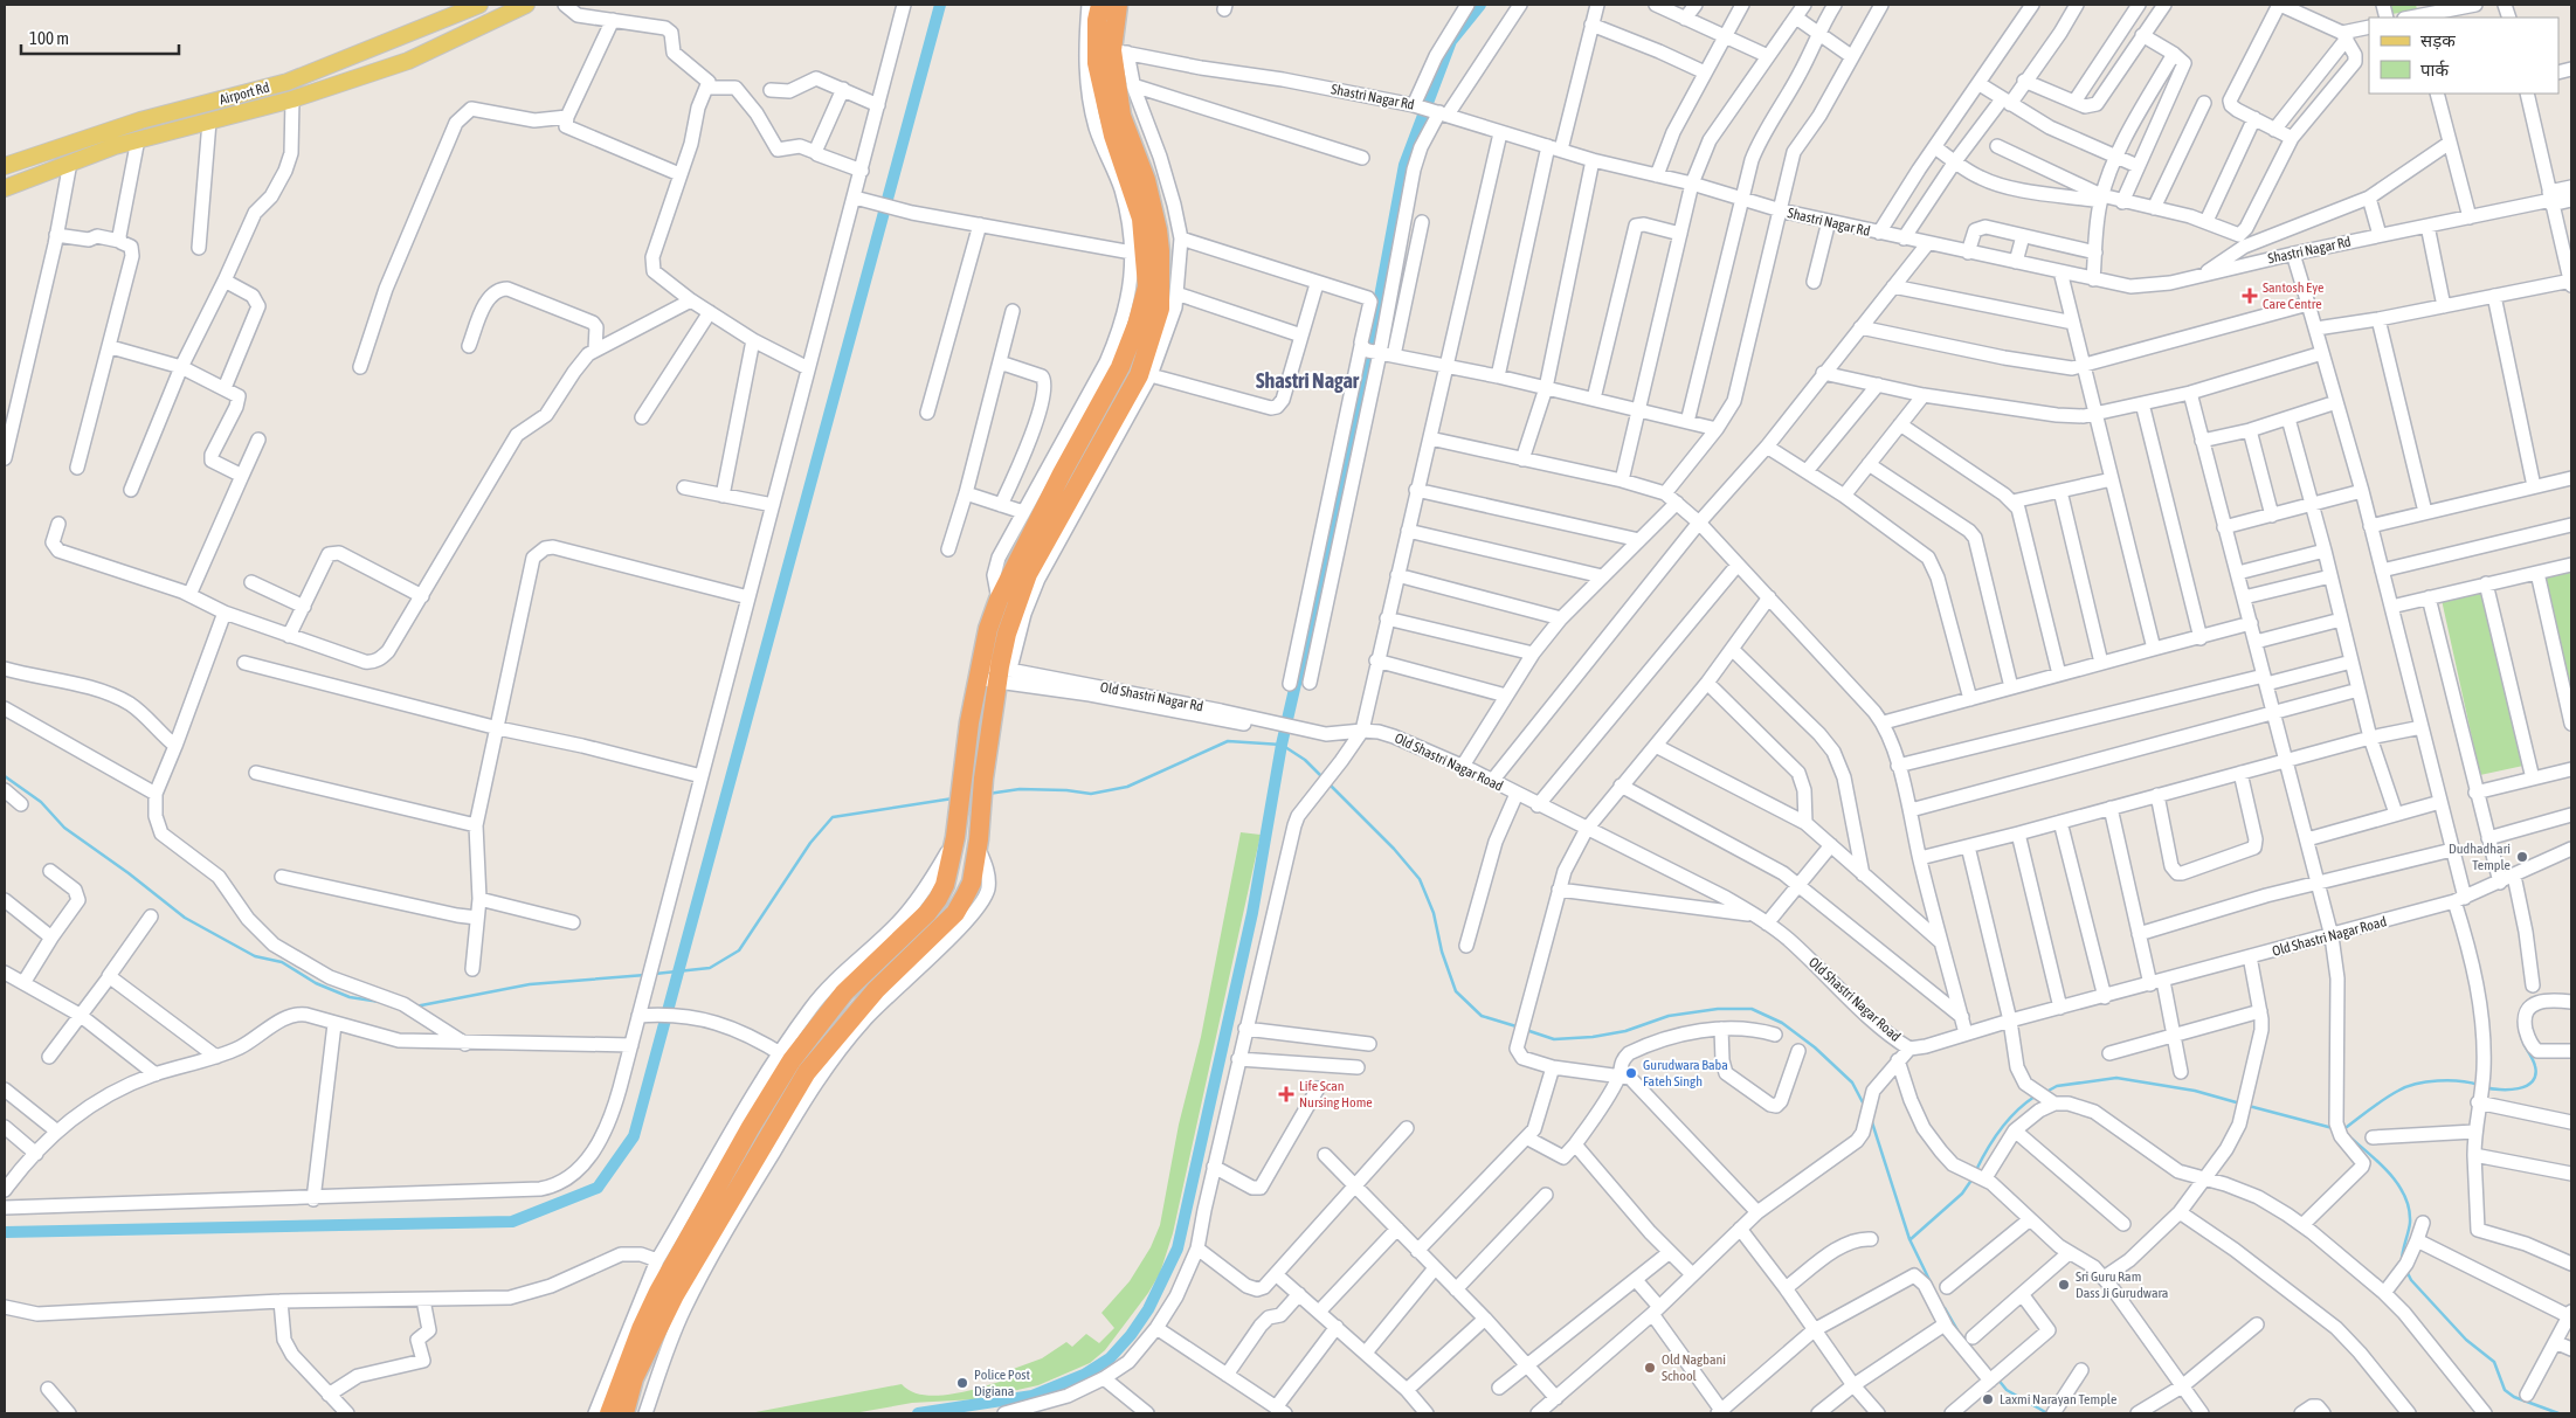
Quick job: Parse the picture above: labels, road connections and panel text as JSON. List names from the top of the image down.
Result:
{
  "streets": {
    "main road": ["Airport Rd"],
    "street": ["Shastri Nagar Rd", "Old Shastri Nagar Rd", "Old Shastri Nagar Road"]
  },
  "crossings": [
    ["Old Shastri Nagar Rd", "Old Shastri Nagar Road"]
  ],
  "districts": ["Shastri Nagar"],
  "places": {
    "health": ["Santosh Eye Care Centre", "Life Scan Nursing Home"],
    "other": [
      "Dudhadhari Temple",
      "Gurudwara Baba Fateh Singh",
      "Sri Guru Ram Dass Ji Gurudwara",
      "Old Nagbani School",
      "Police Post Digiana",
      "Laxmi Narayan Temple"
    ]
  },
  "legend": ["सड़क", "पार्क"],
  "scale_bar": "100 m"
}
